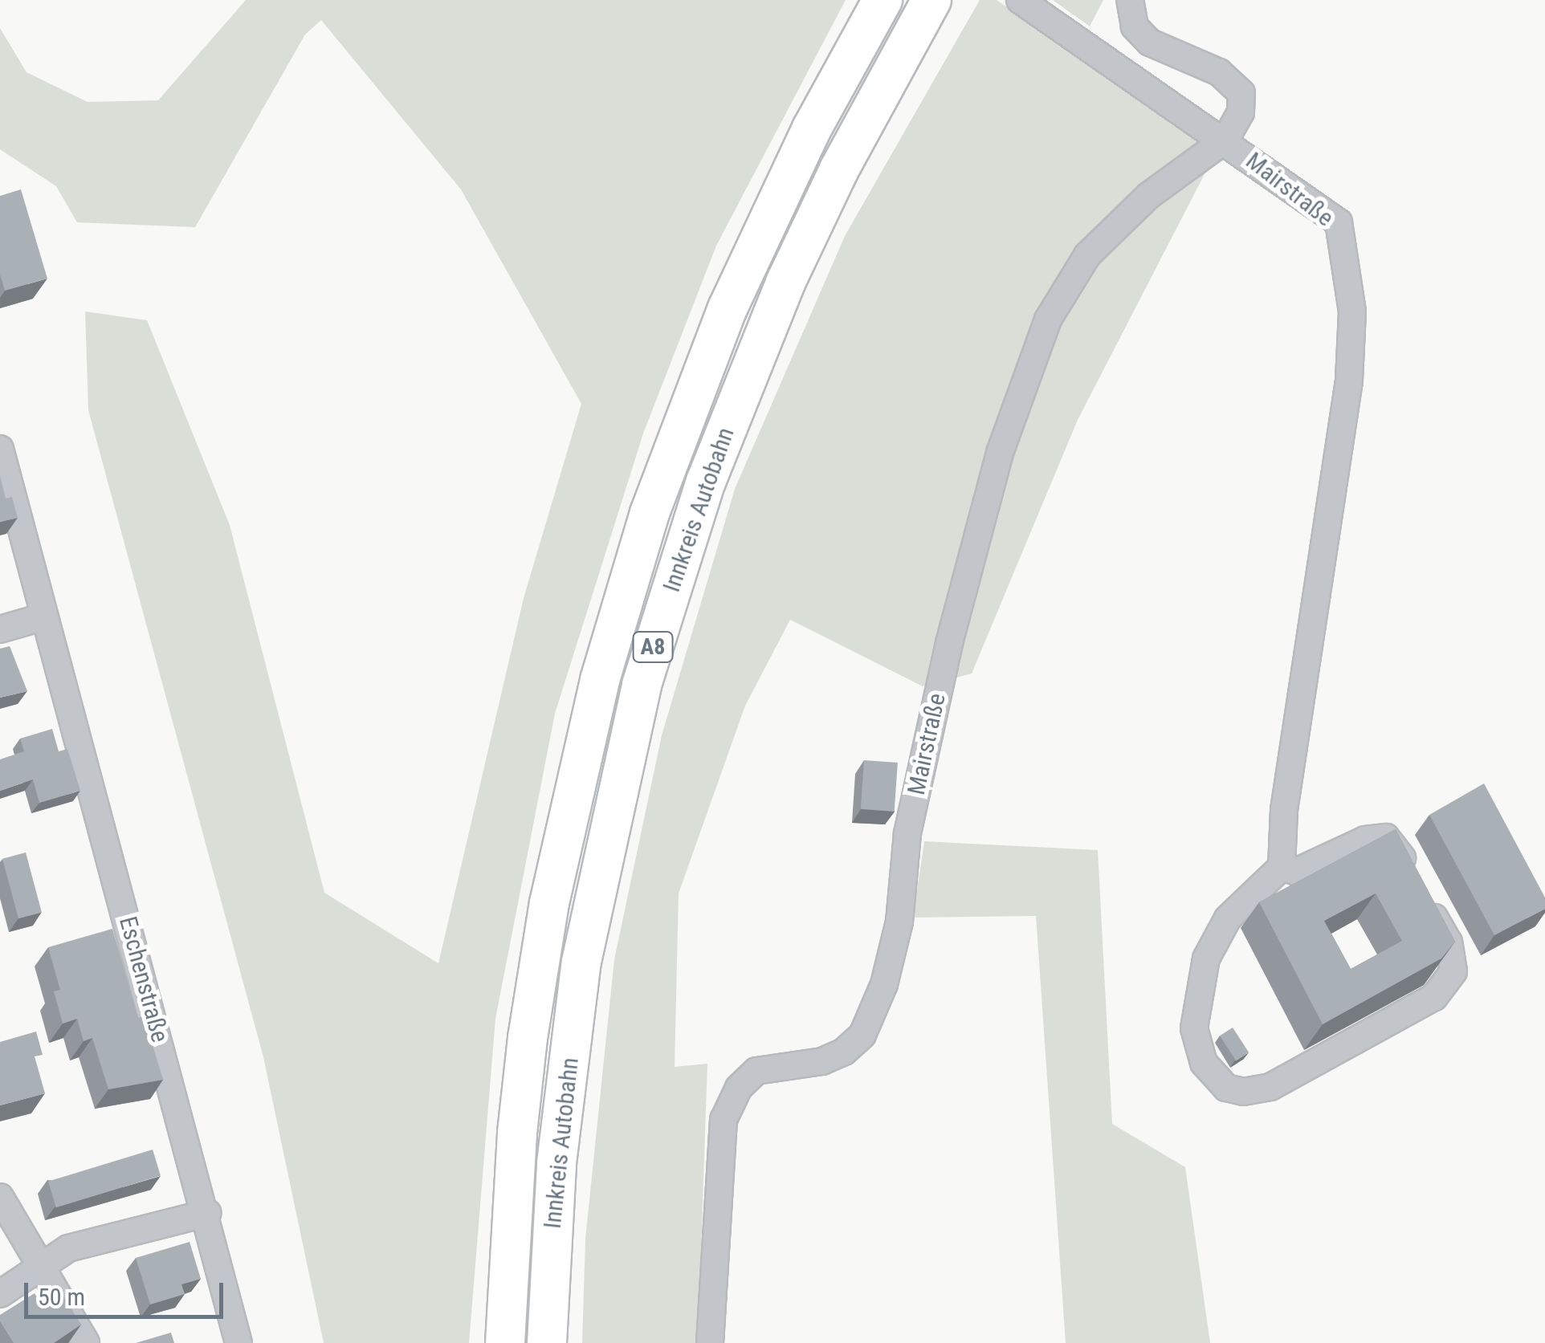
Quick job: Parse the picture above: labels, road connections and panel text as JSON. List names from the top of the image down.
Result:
{
  "streets": {
    "highway": ["Innkreis Autobahn", "A8"],
    "street": ["Mairstraße", "Eschenstraße"]
  },
  "scale_bar": "50 m"
}
